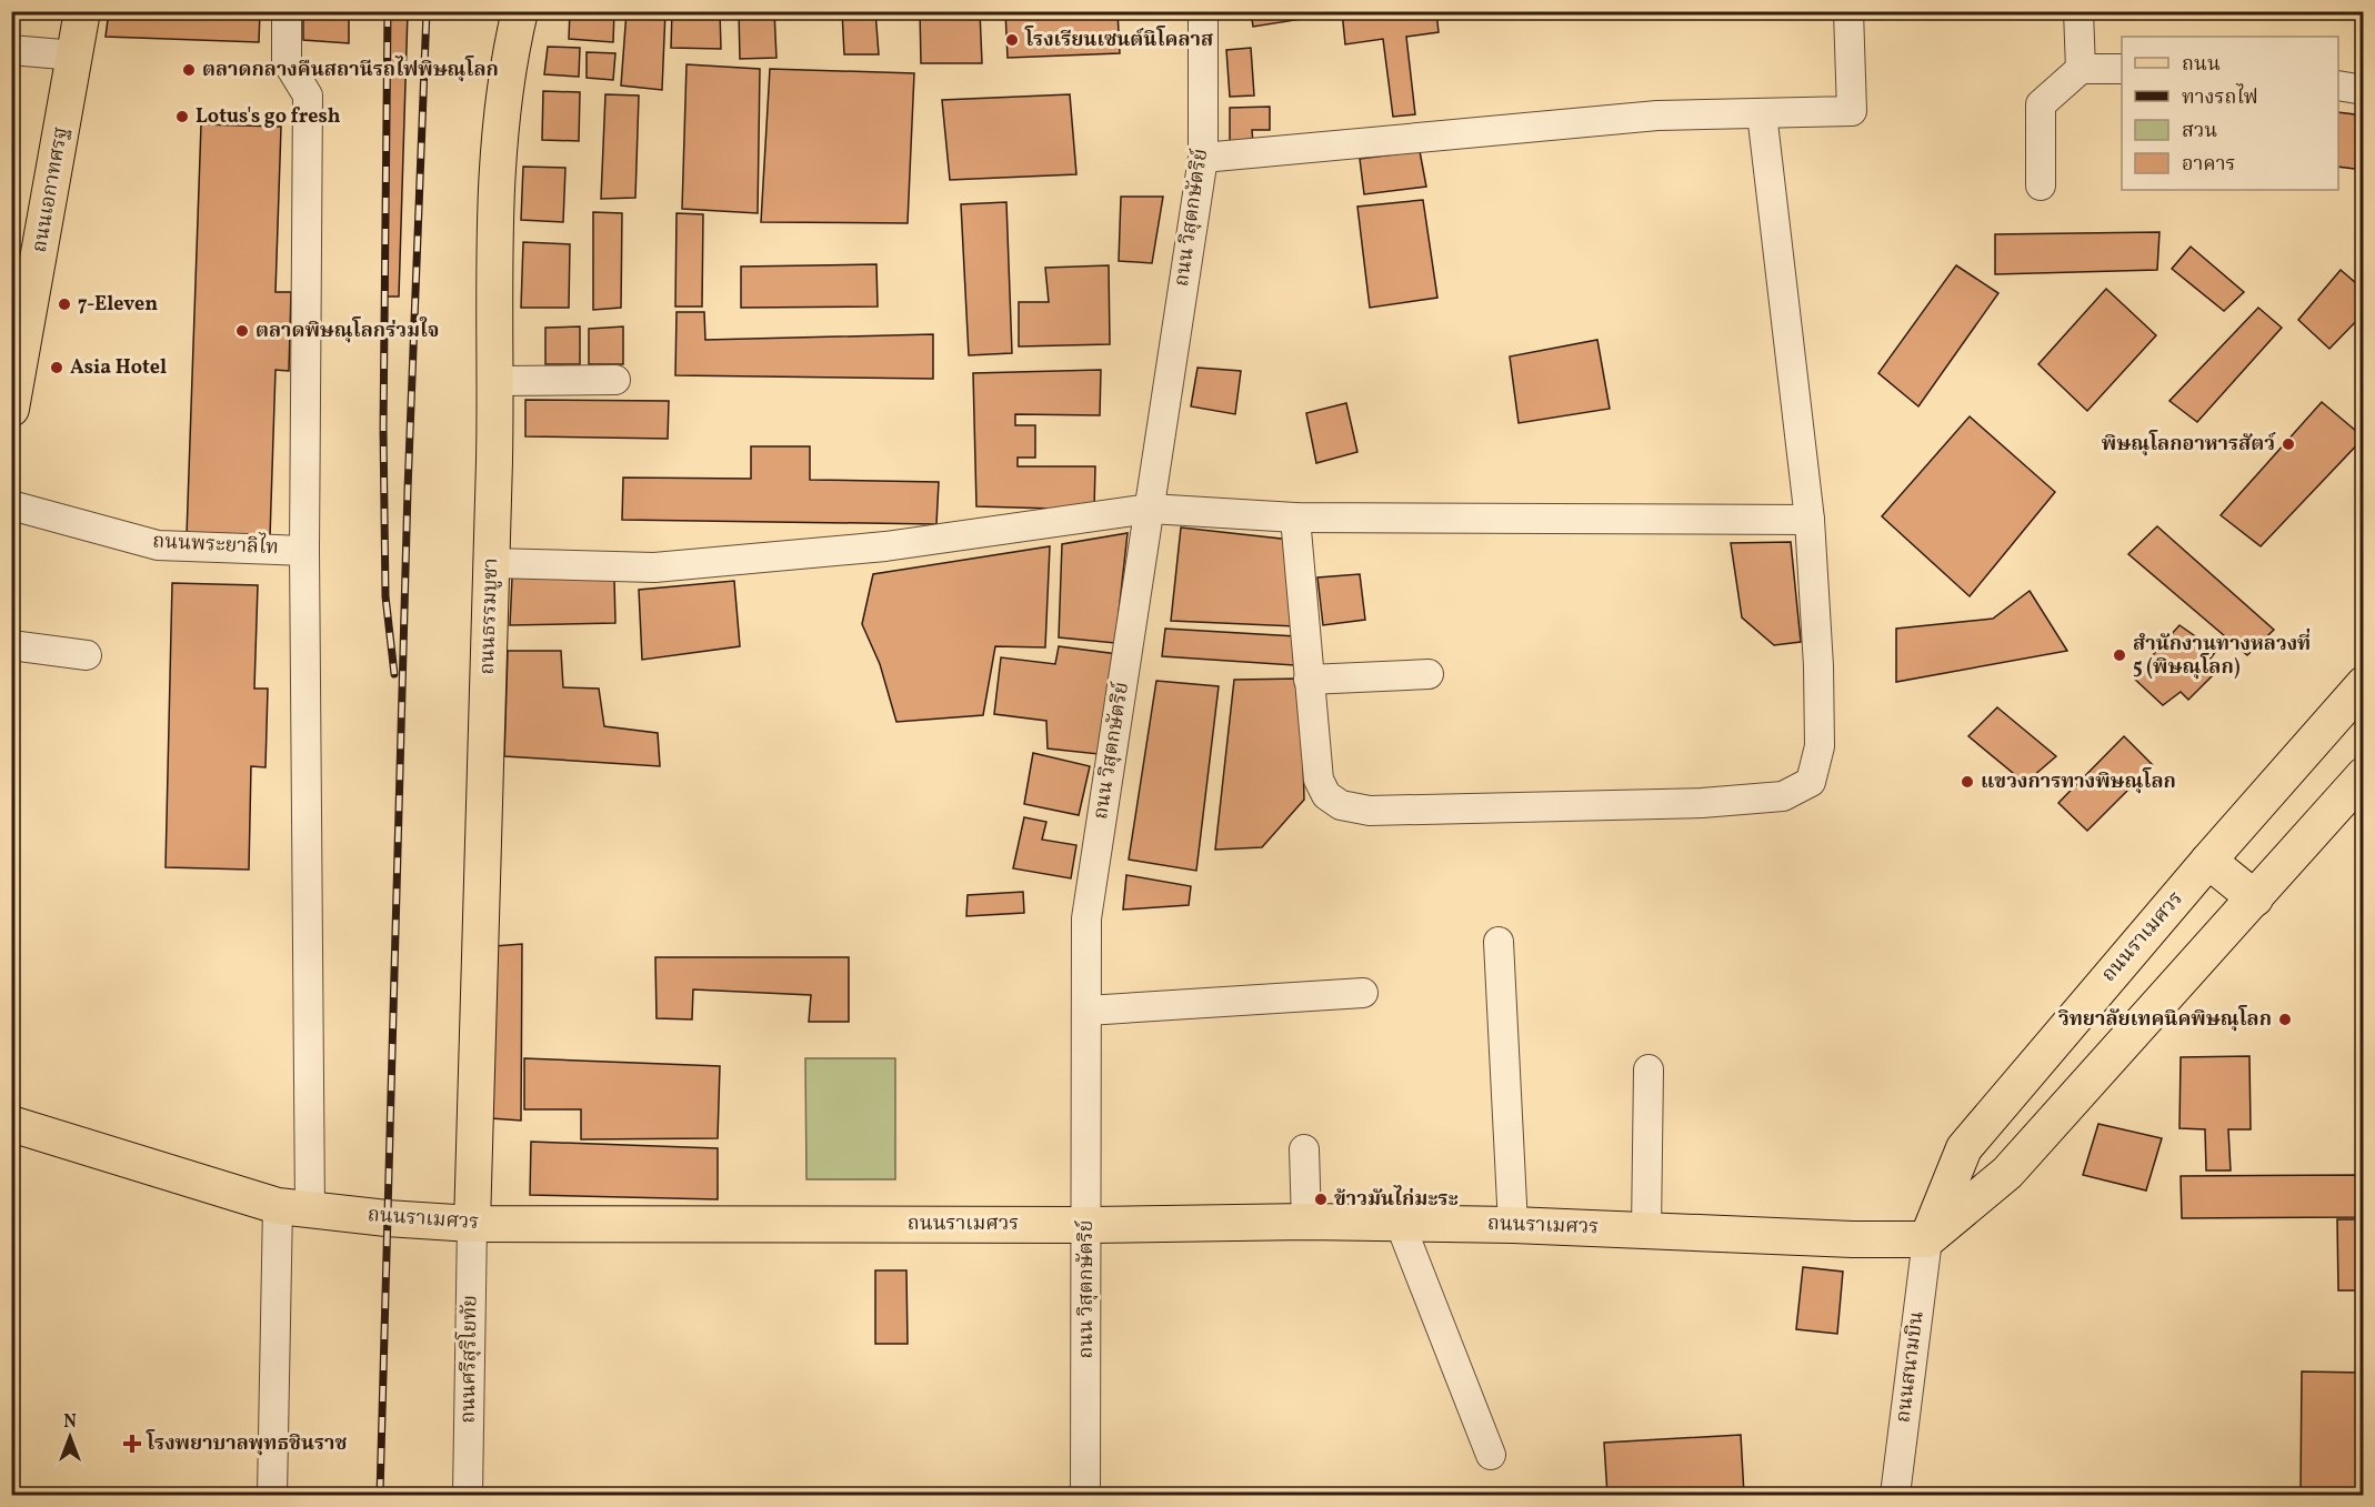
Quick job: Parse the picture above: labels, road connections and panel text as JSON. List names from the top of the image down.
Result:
{
  "streets": {
    "main road": ["ถนนเอกาทศรฐ", "ถนนธรรมบูชา", "ถนนราเมศวร"],
    "street": [
      "ถนน วิสุตกษัตริย์",
      "ถนนพระยาลิไท",
      "ถนนศรีสุริโยทัย",
      "ถนนสนามบิน"
    ]
  },
  "crossings": [
    ["ถนน วิสุตกษัตริย์", "ถนนราเมศวร"],
    ["ถนนธรรมบูชา", "ถนนราเมศวร"],
    ["ถนนธรรมบูชา", "ถนนศรีสุริโยทัย"],
    ["ถนนราเมศวร", "ถนนศรีสุริโยทัย"],
    ["ถนนราเมศวร", "ถนนสนามบิน"]
  ],
  "places": {
    "other": [
      "โรงเรียนเซนต์นิโคลาส",
      "ตลาดกลางคืนสถานีรถไฟพิษณุโลก",
      "Lotus's go fresh",
      "7-Eleven",
      "ตลาดพิษณุโลกร่วมใจ",
      "Asia Hotel",
      "พิษณุโลกอาหารสัตว์",
      "สำนักงานทางหลวงที่ 5 (พิษณุโลก)",
      "แขวงการทางพิษณุโลก",
      "วิทยาลัยเทคนิคพิษณุโลก",
      "ข้าวมันไก่มะระ"
    ],
    "health": ["โรงพยาบาลพุทธชินราช"]
  },
  "legend": [
    "ถนน",
    "ทางรถไฟ",
    "สวน",
    "อาคาร"
  ],
  "north": "top"
}
